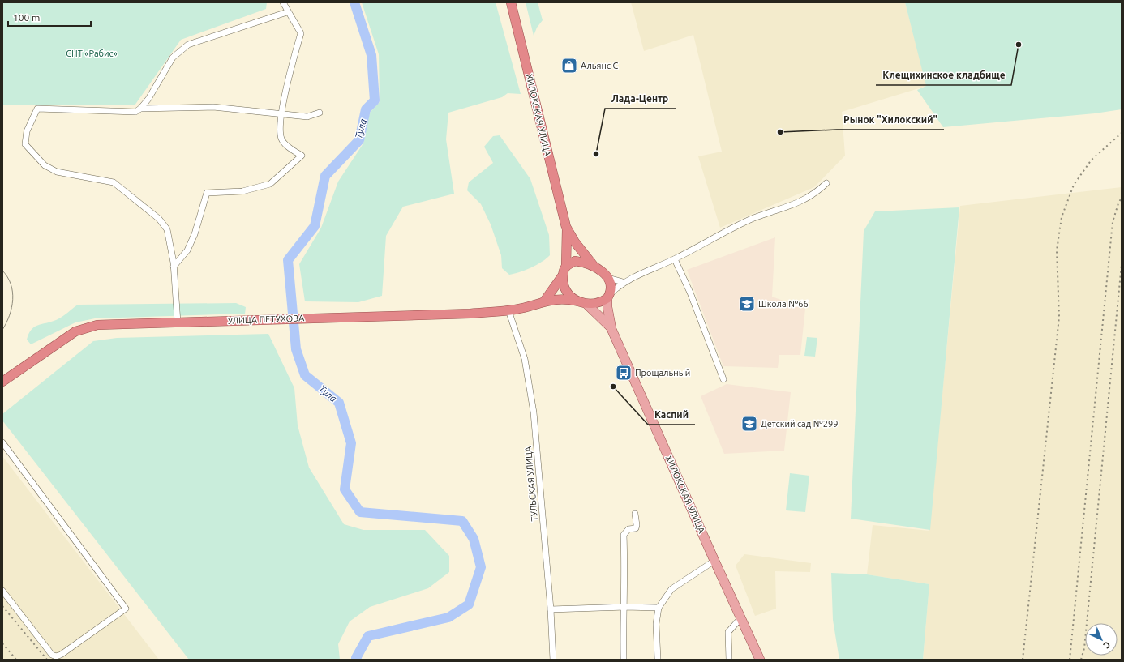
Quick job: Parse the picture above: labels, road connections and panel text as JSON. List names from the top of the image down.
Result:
{
  "streets": {
    "highway": ["ХИЛОКСКАЯ УЛИЦА", "УЛИЦА ПЕТУХОВА"],
    "street": ["ТУЛЬСКАЯ УЛИЦА"]
  },
  "crossings": [
    ["УЛИЦА ПЕТУХОВА", "ТУЛЬСКАЯ УЛИЦА"]
  ],
  "water": ["Тула"],
  "parks": ["СНТ «Рабис»"],
  "places": {
    "other": [
      "Клещихинское кладбище",
      "Рынок \"Хилокский\"",
      "Лада-Центр",
      "Каспий"
    ],
    "shop": ["Альянс С"],
    "school or university": ["Школа №66", "Детский сад №299"],
    "bus stop": ["Прощальный"]
  },
  "scale_bar": "100 m",
  "north": "bottom right"
}
